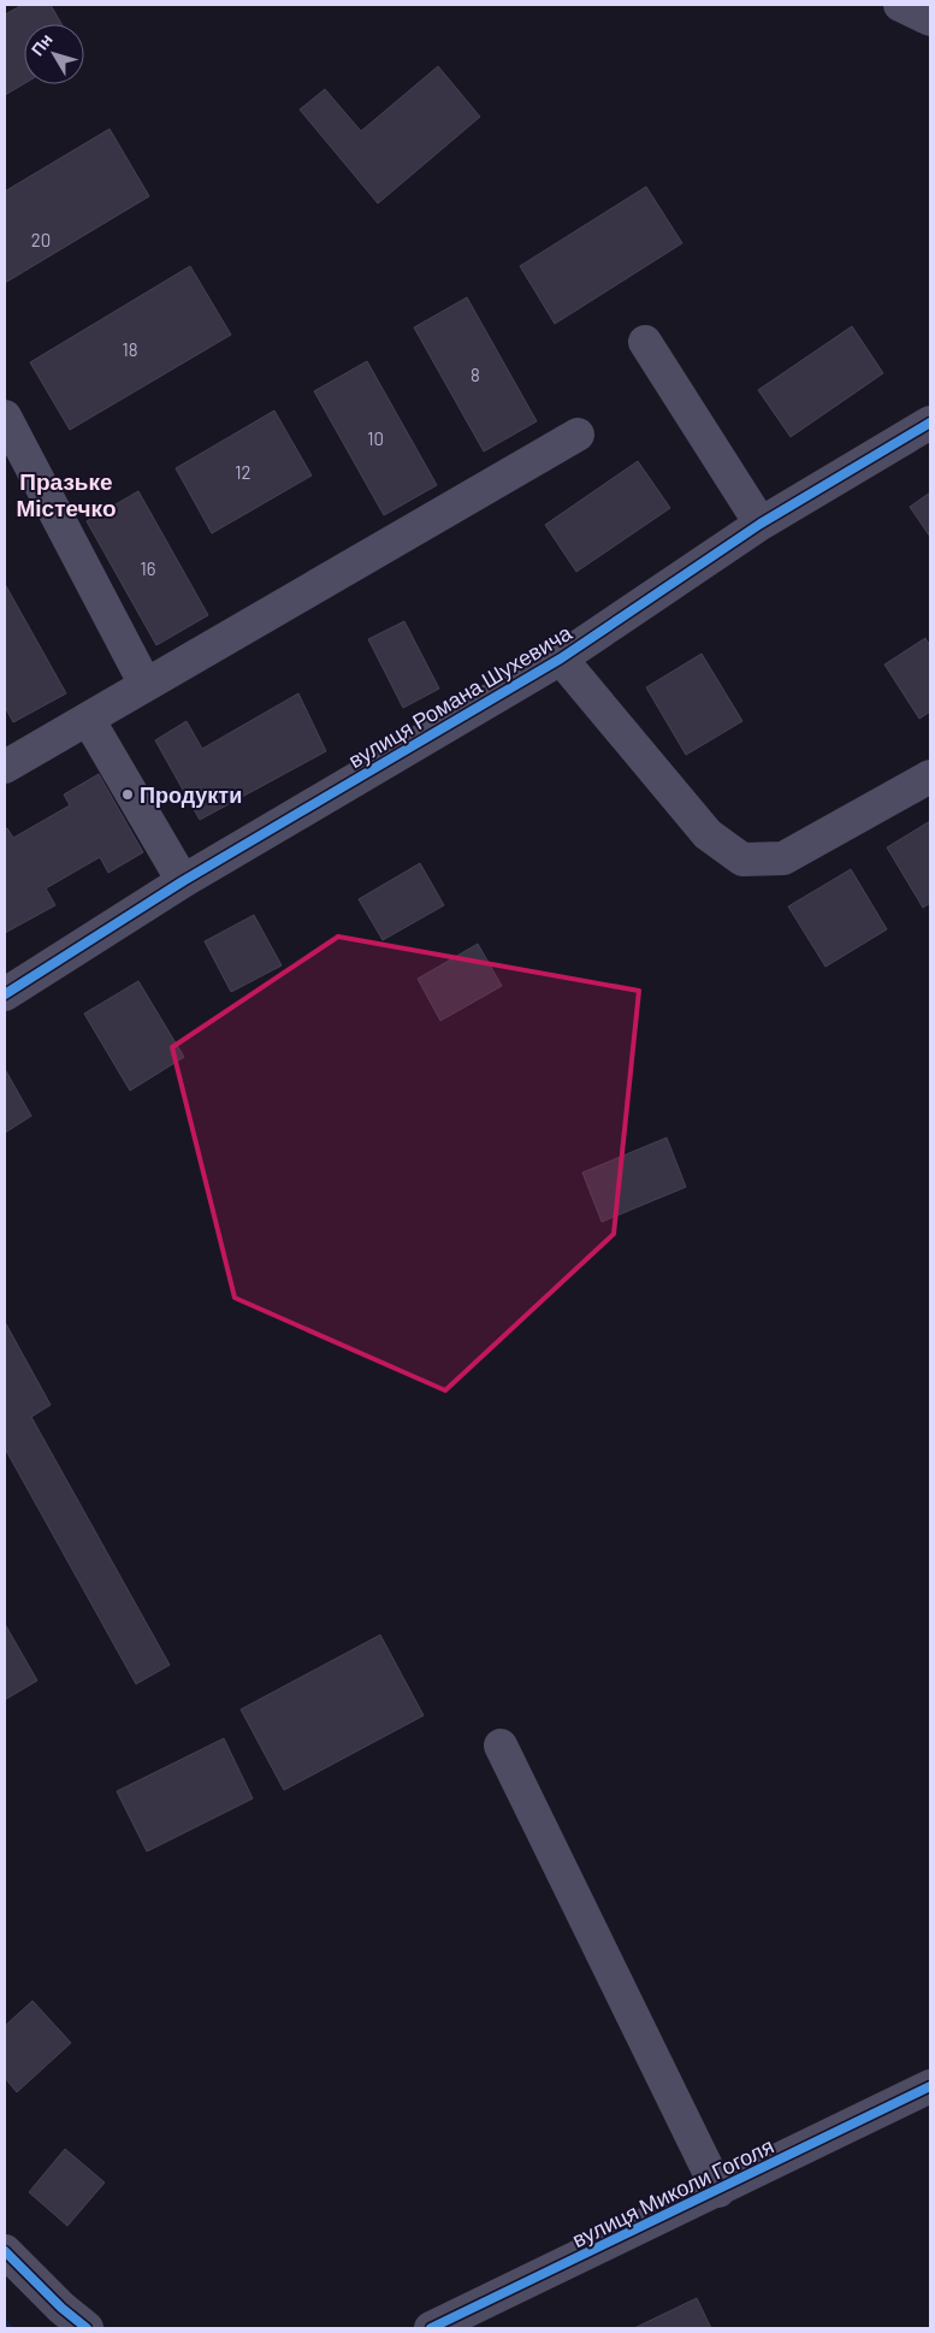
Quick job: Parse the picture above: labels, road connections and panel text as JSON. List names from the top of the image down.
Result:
{
  "streets": {
    "street": ["вулиця Романа Шухевича", "вулиця Миколи Гоголя"]
  },
  "districts": ["Празьке Містечко"],
  "places": ["Продукти"],
  "house_numbers": [
    "20",
    "18",
    "8",
    "10",
    "12",
    "16"
  ],
  "north": "top left"
}
